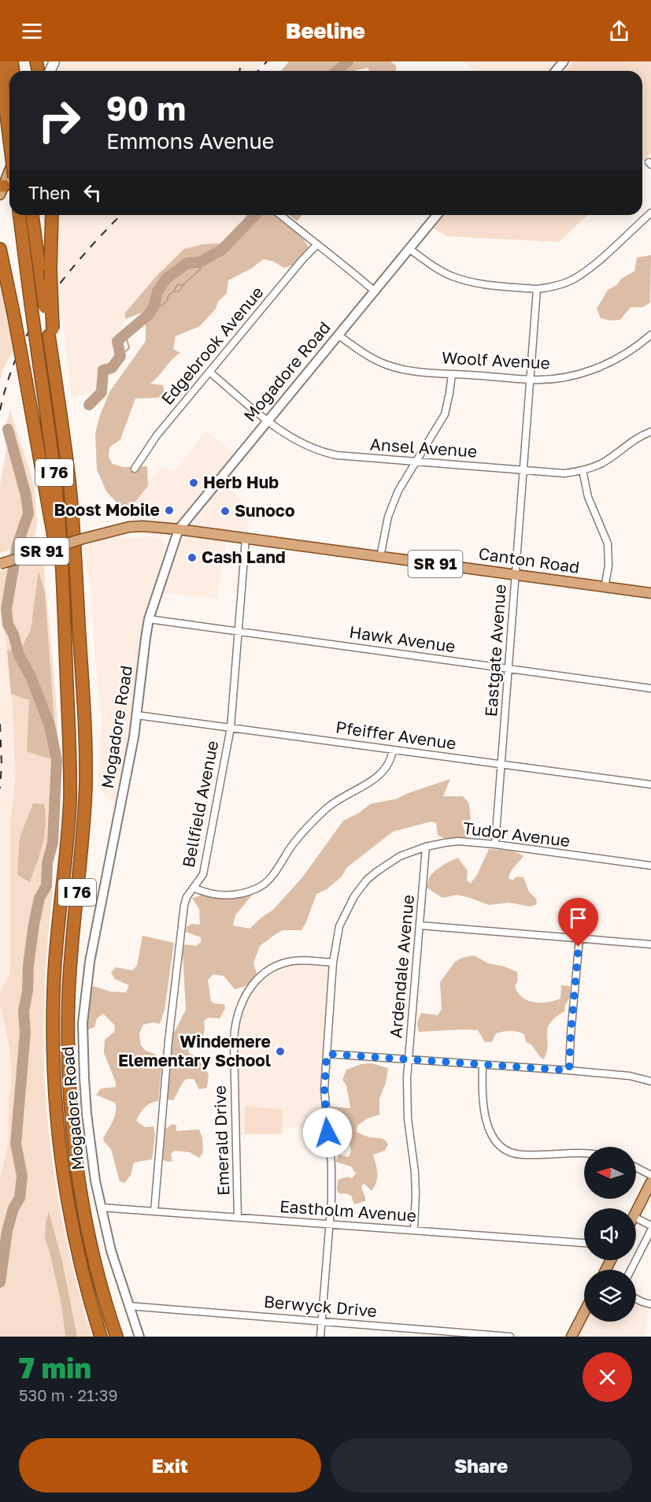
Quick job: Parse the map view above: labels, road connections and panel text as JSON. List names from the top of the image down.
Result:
{
  "streets": {
    "highway": ["I 76"],
    "main road": ["SR 91", "Canton Road"],
    "street": [
      "Edgebrook Avenue",
      "Woolf Avenue",
      "Mogadore Road",
      "Ansel Avenue",
      "Hawk Avenue",
      "Eastgate Avenue",
      "Pfeiffer Avenue",
      "Bellfield Avenue",
      "Tudor Avenue",
      "Ardendale Avenue",
      "Emerald Drive",
      "Eastholm Avenue",
      "Berwyck Drive"
    ]
  },
  "crossings": [
    ["Edgebrook Avenue", "Ansel Avenue"],
    ["Woolf Avenue", "Mogadore Road"],
    ["Woolf Avenue", "Eastgate Avenue"],
    ["Mogadore Road", "Ansel Avenue"],
    ["Mogadore Road", "SR 91"],
    ["Mogadore Road", "Canton Road"],
    ["Mogadore Road", "Hawk Avenue"],
    ["Mogadore Road", "Pfeiffer Avenue"],
    ["Mogadore Road", "Eastholm Avenue"],
    ["Mogadore Road", "Berwyck Drive"],
    ["Ansel Avenue", "Eastgate Avenue"],
    ["SR 91", "Canton Road"],
    ["Canton Road", "Eastgate Avenue"],
    ["Canton Road", "Bellfield Avenue"],
    ["Hawk Avenue", "Eastgate Avenue"],
    ["Hawk Avenue", "Bellfield Avenue"],
    ["Eastgate Avenue", "Pfeiffer Avenue"],
    ["Eastgate Avenue", "Tudor Avenue"],
    ["Pfeiffer Avenue", "Bellfield Avenue"],
    ["Bellfield Avenue", "Eastholm Avenue"],
    ["Tudor Avenue", "Ardendale Avenue"],
    ["Tudor Avenue", "Emerald Drive"],
    ["Tudor Avenue", "Eastholm Avenue"],
    ["Tudor Avenue", "Berwyck Drive"],
    ["Ardendale Avenue", "Eastholm Avenue"],
    ["Emerald Drive", "Eastholm Avenue"]
  ],
  "places": [
    "Herb Hub",
    "Boost Mobile",
    "Sunoco",
    "Cash Land",
    "Windemere Elementary School"
  ],
  "north": "left",
  "page": {
    "header": "Beeline",
    "turn": ["90 m", "Emmons Avenue"],
    "then": "Then",
    "heading": ["7 min", "530 m · 21:39"],
    "buttons": ["Exit", "Share"]
  }
}
